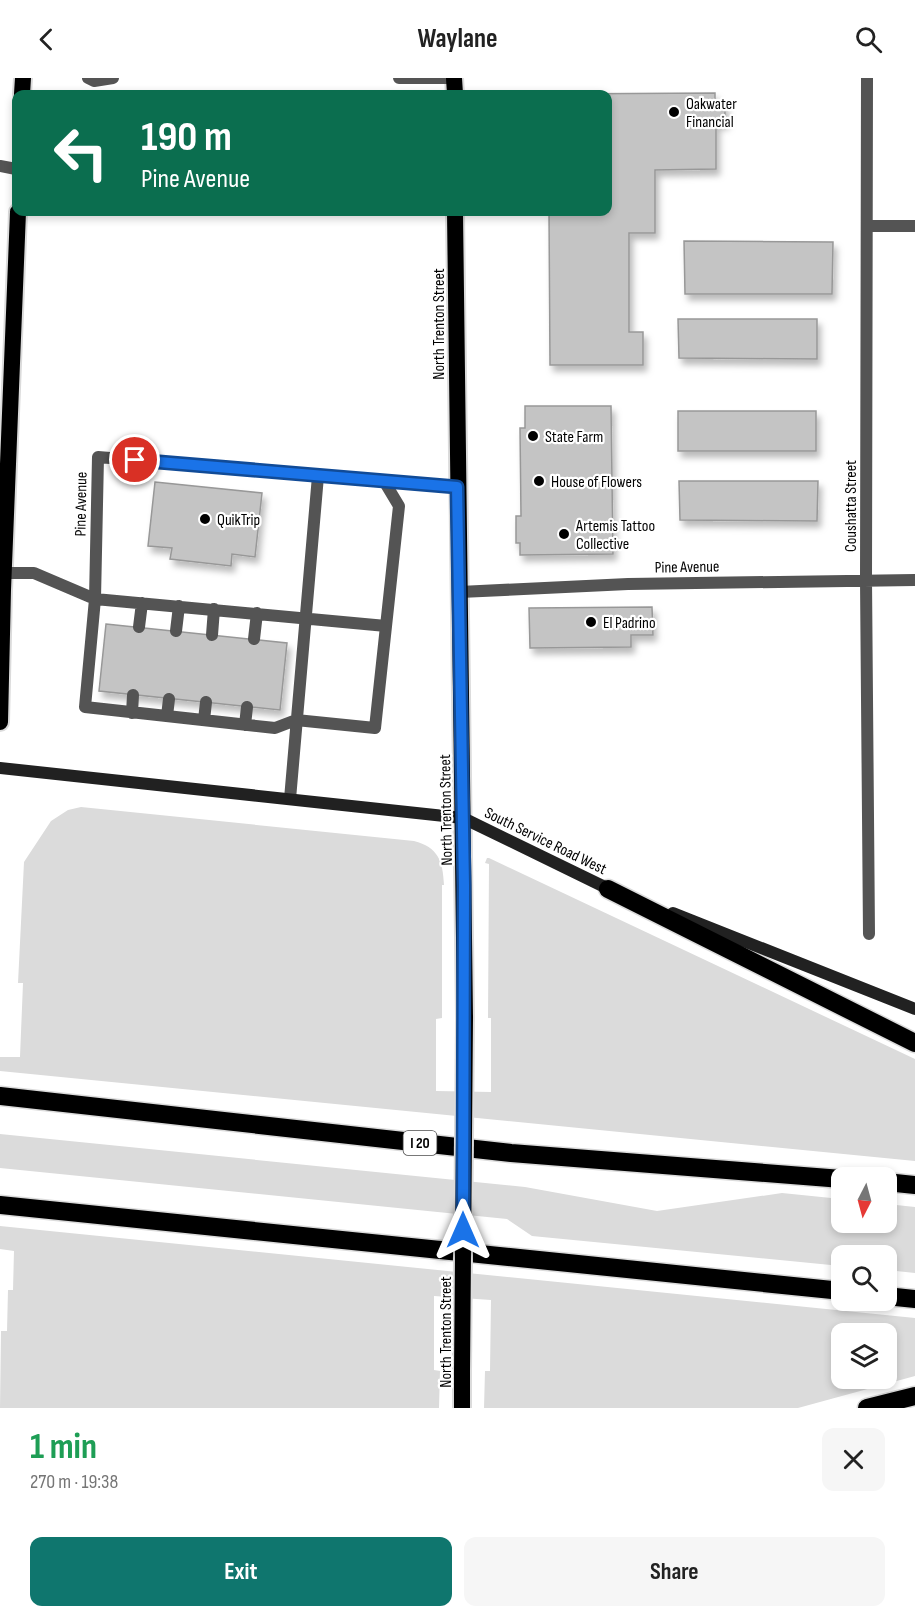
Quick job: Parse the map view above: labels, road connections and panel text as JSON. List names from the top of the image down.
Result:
{
  "streets": {
    "highway": ["North Trenton Street", "I 20"],
    "main road": ["South Service Road West"],
    "street": ["Pine Avenue", "Coushatta Street"]
  },
  "crossings": [
    ["North Trenton Street", "Pine Avenue"],
    ["North Trenton Street", "South Service Road West"],
    ["Pine Avenue", "Coushatta Street"]
  ],
  "places": [
    "Oakwater Financial",
    "State Farm",
    "House of Flowers",
    "QuikTrip",
    "Artemis Tattoo Collective",
    "El Padrino"
  ],
  "north": "bottom",
  "page": {
    "header": "Waylane",
    "turn": ["190 m", "Pine Avenue"],
    "heading": ["1 min", "270 m · 19:38"],
    "buttons": ["Exit", "Share"]
  }
}
